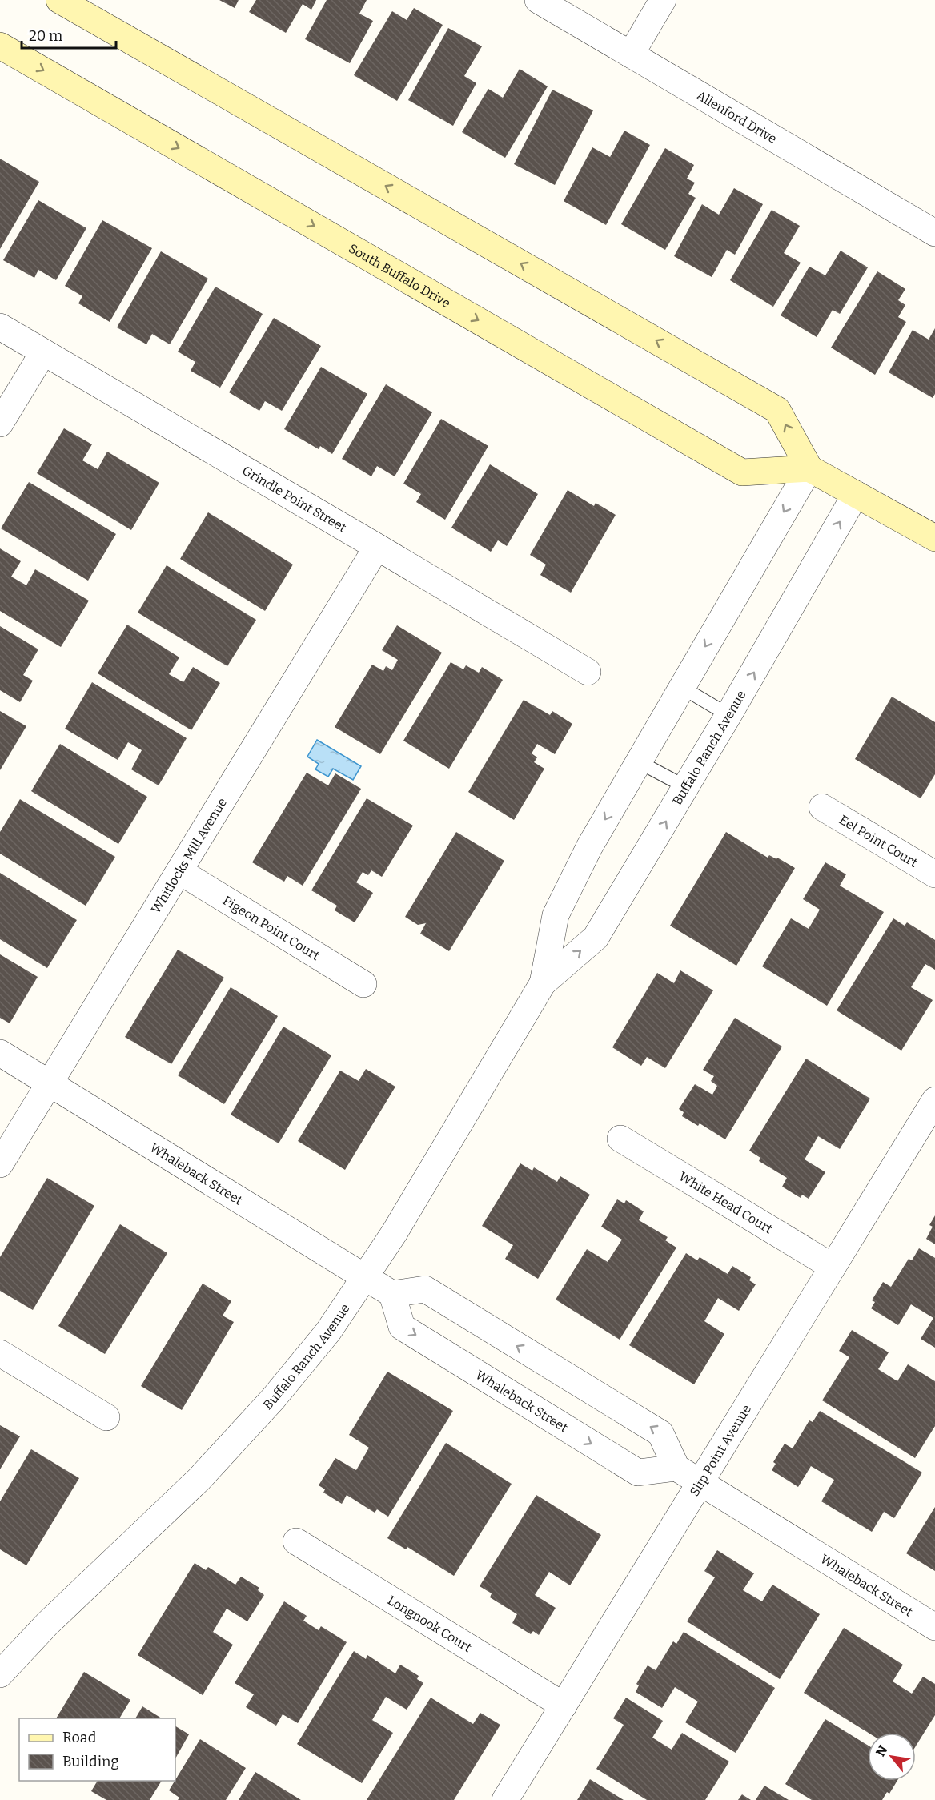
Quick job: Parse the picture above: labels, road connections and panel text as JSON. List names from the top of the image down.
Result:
{
  "streets": {
    "main road": ["South Buffalo Drive"],
    "street": [
      "Allenford Drive",
      "Grindle Point Street",
      "Buffalo Ranch Avenue",
      "Eel Point Court",
      "Whitlocks Mill Avenue",
      "Pigeon Point Court",
      "Whaleback Street",
      "White Head Court",
      "Slip Point Avenue",
      "Longnook Court"
    ]
  },
  "crossings": [
    ["South Buffalo Drive", "Buffalo Ranch Avenue"],
    ["Grindle Point Street", "Whitlocks Mill Avenue"],
    ["Buffalo Ranch Avenue", "Whaleback Street"],
    ["Whitlocks Mill Avenue", "Pigeon Point Court"],
    ["Whitlocks Mill Avenue", "Whaleback Street"],
    ["Whaleback Street", "Slip Point Avenue"],
    ["White Head Court", "Slip Point Avenue"],
    ["Slip Point Avenue", "Longnook Court"]
  ],
  "legend": ["Road", "Building"],
  "scale_bar": "20 m",
  "north": "top left"
}
